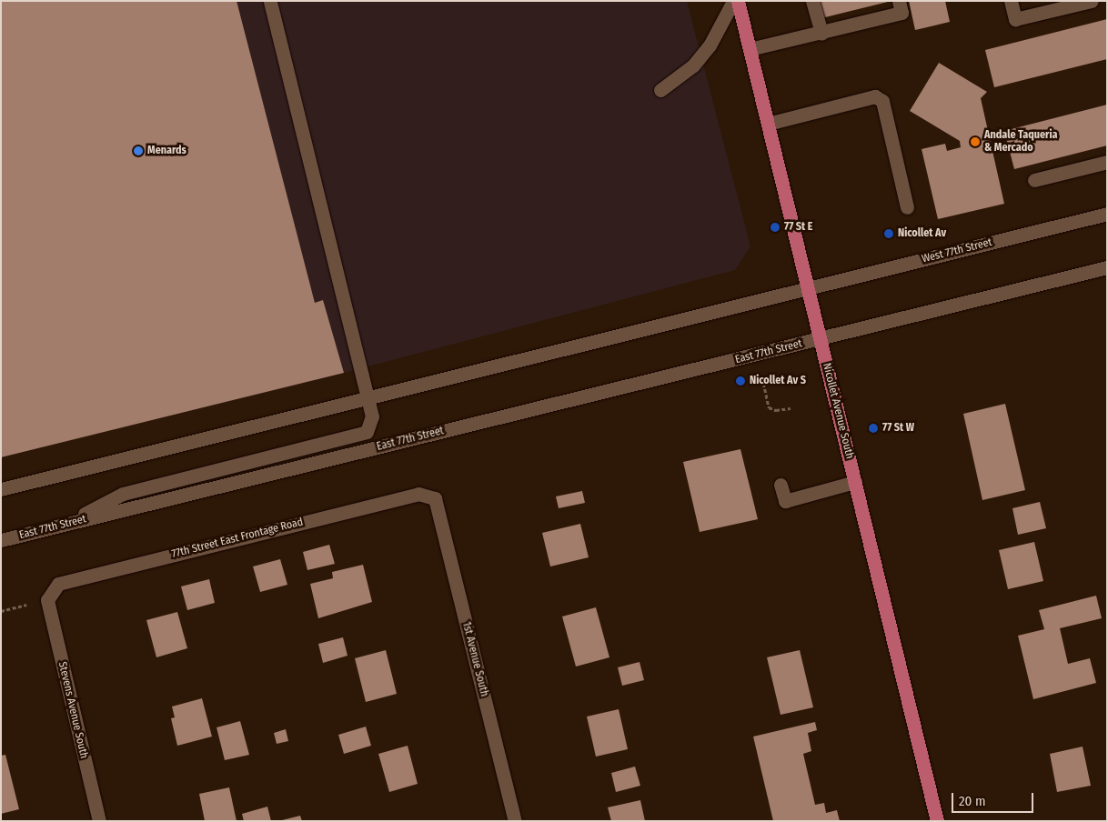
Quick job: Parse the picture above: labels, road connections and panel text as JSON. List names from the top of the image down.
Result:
{
  "streets": {
    "main road": ["Nicollet Avenue South"],
    "street": [
      "West 77th Street",
      "East 77th Street",
      "77th Street East Frontage Road",
      "1st Avenue South",
      "Stevens Avenue South"
    ]
  },
  "crossings": [
    ["West 77th Street", "Nicollet Avenue South"],
    ["East 77th Street", "Nicollet Avenue South"],
    ["77th Street East Frontage Road", "1st Avenue South"],
    ["77th Street East Frontage Road", "Stevens Avenue South"]
  ],
  "places": [
    "Andale Taqueria & Mercado",
    "Menards",
    "77 St E",
    "Nicollet Av",
    "Nicollet Av S",
    "77 St W"
  ],
  "scale_bar": "20 m"
}
